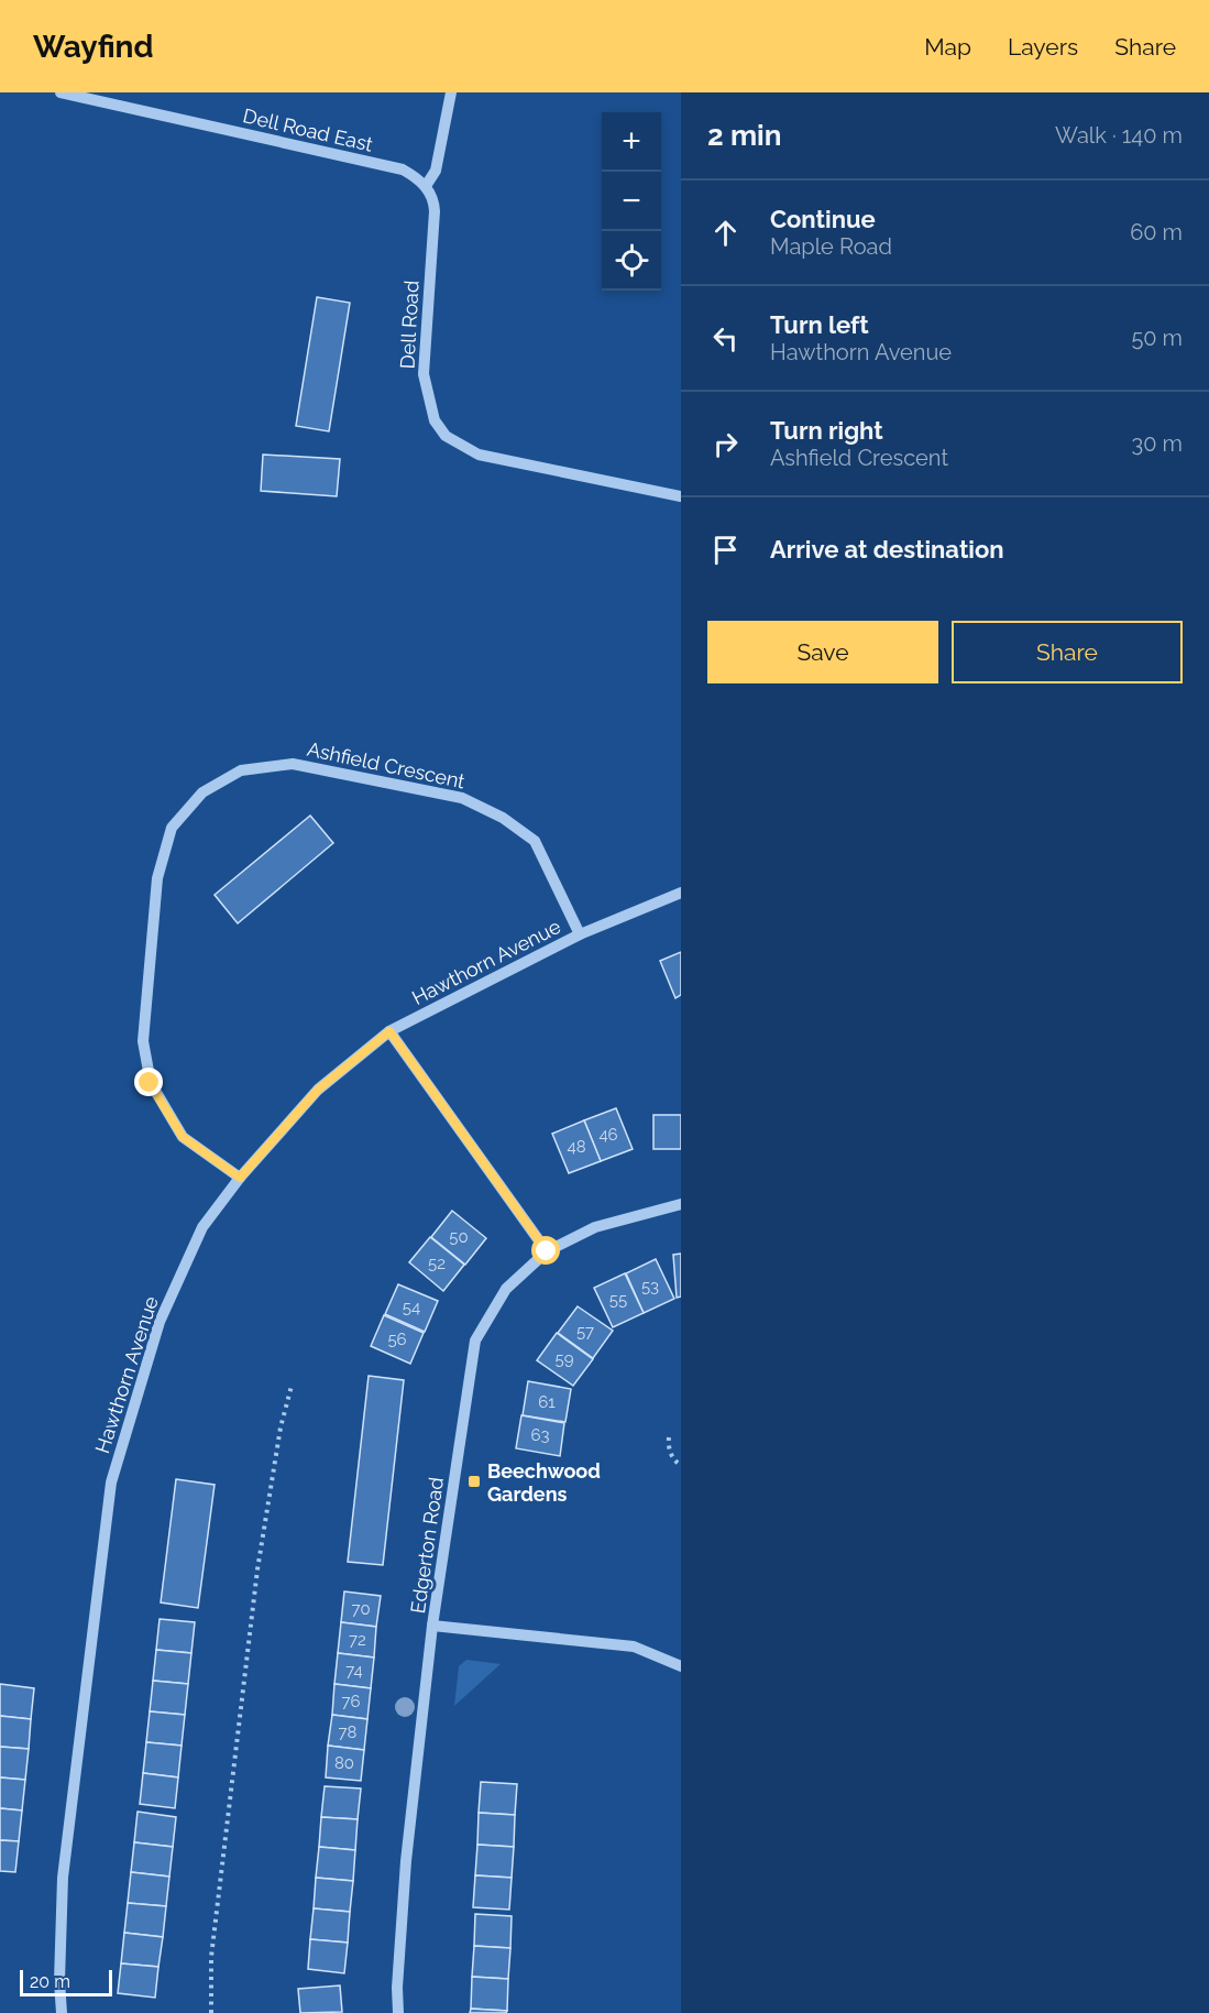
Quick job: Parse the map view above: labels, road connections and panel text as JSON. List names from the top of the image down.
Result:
{
  "streets": {
    "street": [
      "Dell Road East",
      "Dell Road",
      "Ashfield Crescent",
      "Hawthorn Avenue",
      "Edgerton Road"
    ]
  },
  "crossings": [
    ["Dell Road East", "Dell Road"],
    ["Ashfield Crescent", "Hawthorn Avenue"]
  ],
  "places": {
    "transit": ["Beechwood Gardens"]
  },
  "house_numbers": [
    "46",
    "48",
    "50",
    "52",
    "53",
    "55",
    "54",
    "57",
    "56",
    "59",
    "61",
    "63",
    "70",
    "72",
    "74",
    "76",
    "78",
    "80"
  ],
  "scale_bar": "20 m",
  "page": {
    "header": "Wayfind",
    "nav": ["Map", "Layers", "Share"],
    "heading": ["2 min", "Walk · 140 m"],
    "map_buttons": ["+", "−"],
    "list": [
      ["Continue", "Maple Road", "60 m"],
      ["Turn left", "Hawthorn Avenue", "50 m"],
      ["Turn right", "Ashfield Crescent", "30 m"],
      "Arrive at destination"
    ],
    "buttons": ["Save", "Share"],
    "scale": "20 m"
  }
}
